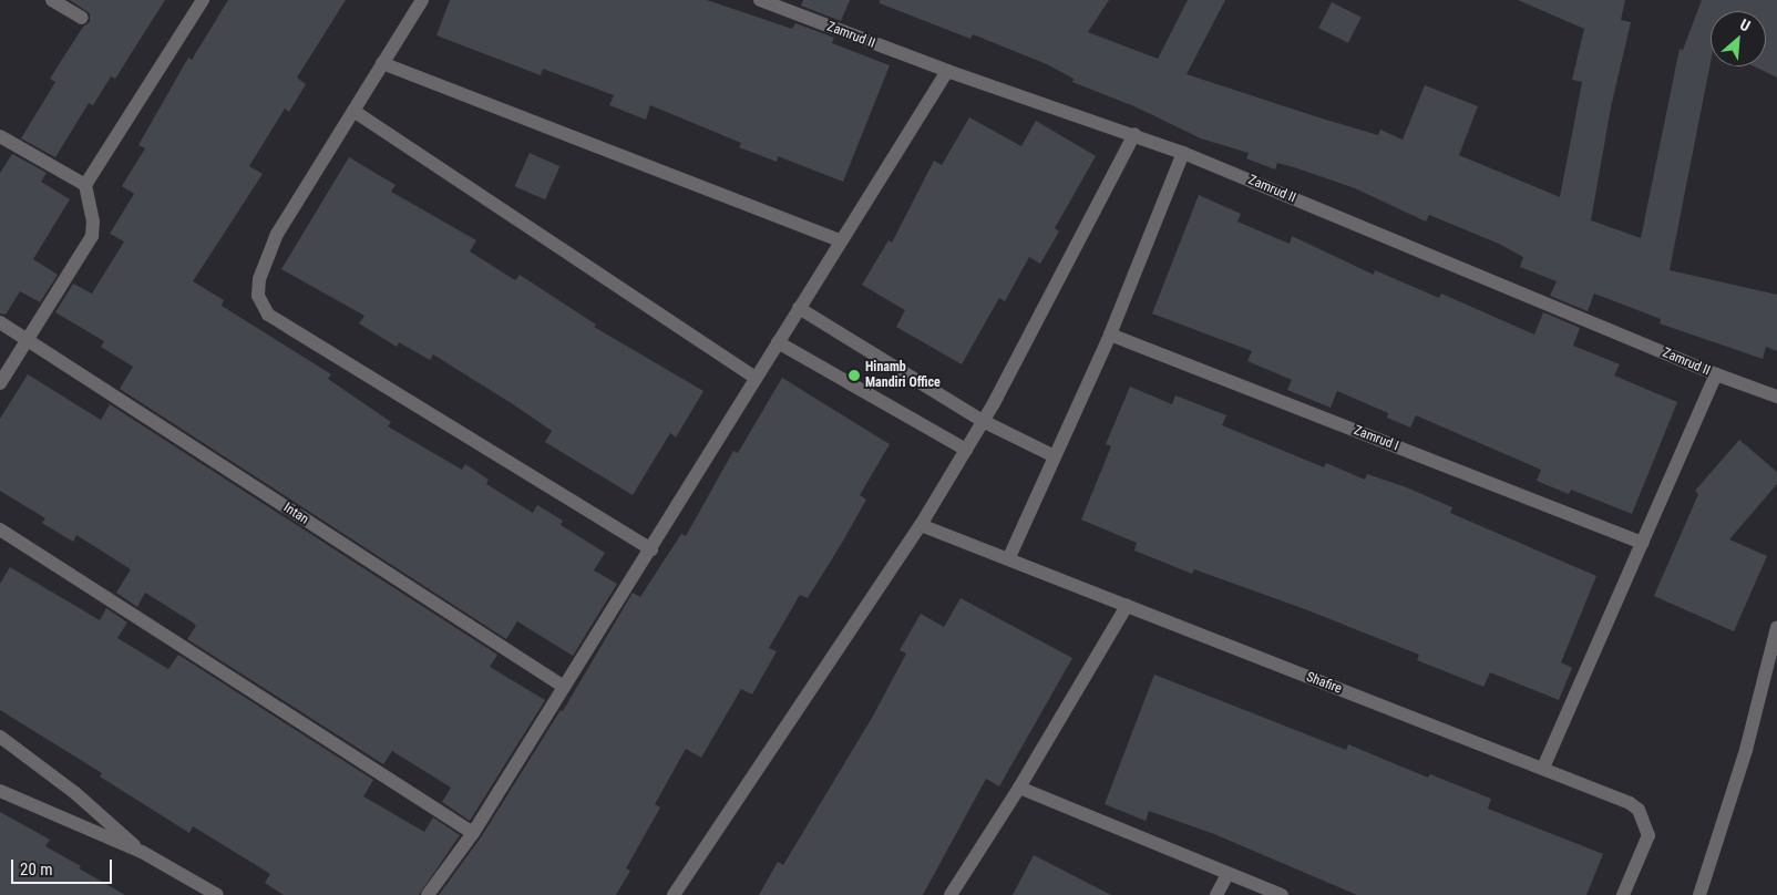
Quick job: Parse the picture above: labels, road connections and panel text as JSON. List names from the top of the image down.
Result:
{
  "streets": {
    "street": [
      "Zamrud II",
      "Zamrud I",
      "Intan",
      "Shafire"
    ]
  },
  "places": ["Hinamb Mandiri Office"],
  "scale_bar": "20 m",
  "north": "top right"
}
